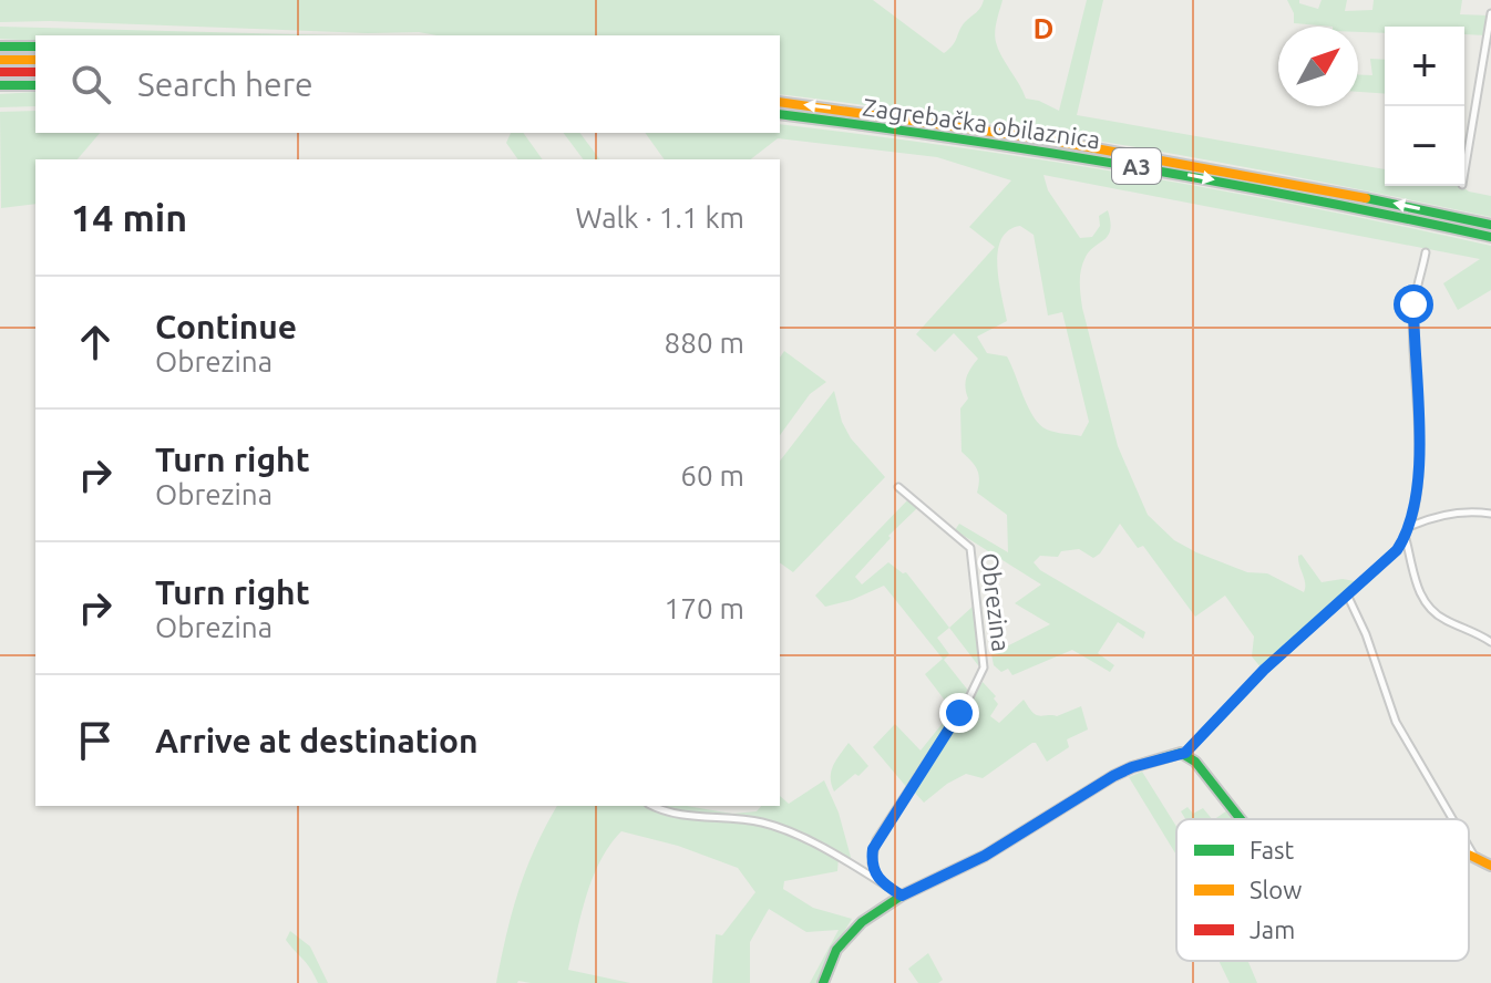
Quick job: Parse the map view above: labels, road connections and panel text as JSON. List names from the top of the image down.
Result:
{
  "streets": {
    "main road": ["Zagrebačka obilaznica", "A3"],
    "street": ["Obrezina"]
  },
  "legend": ["Fast", "Slow", "Jam"],
  "north": "top right",
  "page": {
    "map_buttons": ["+", "−"],
    "search": "Search here",
    "heading": ["14 min", "Walk · 1.1 km"],
    "list": [
      ["Continue", "Obrezina", "880 m"],
      ["Turn right", "Obrezina", "60 m"],
      ["Turn right", "Obrezina", "170 m"],
      "Arrive at destination"
    ]
  },
  "grid": {
    "columns": ["D"]
  }
}
